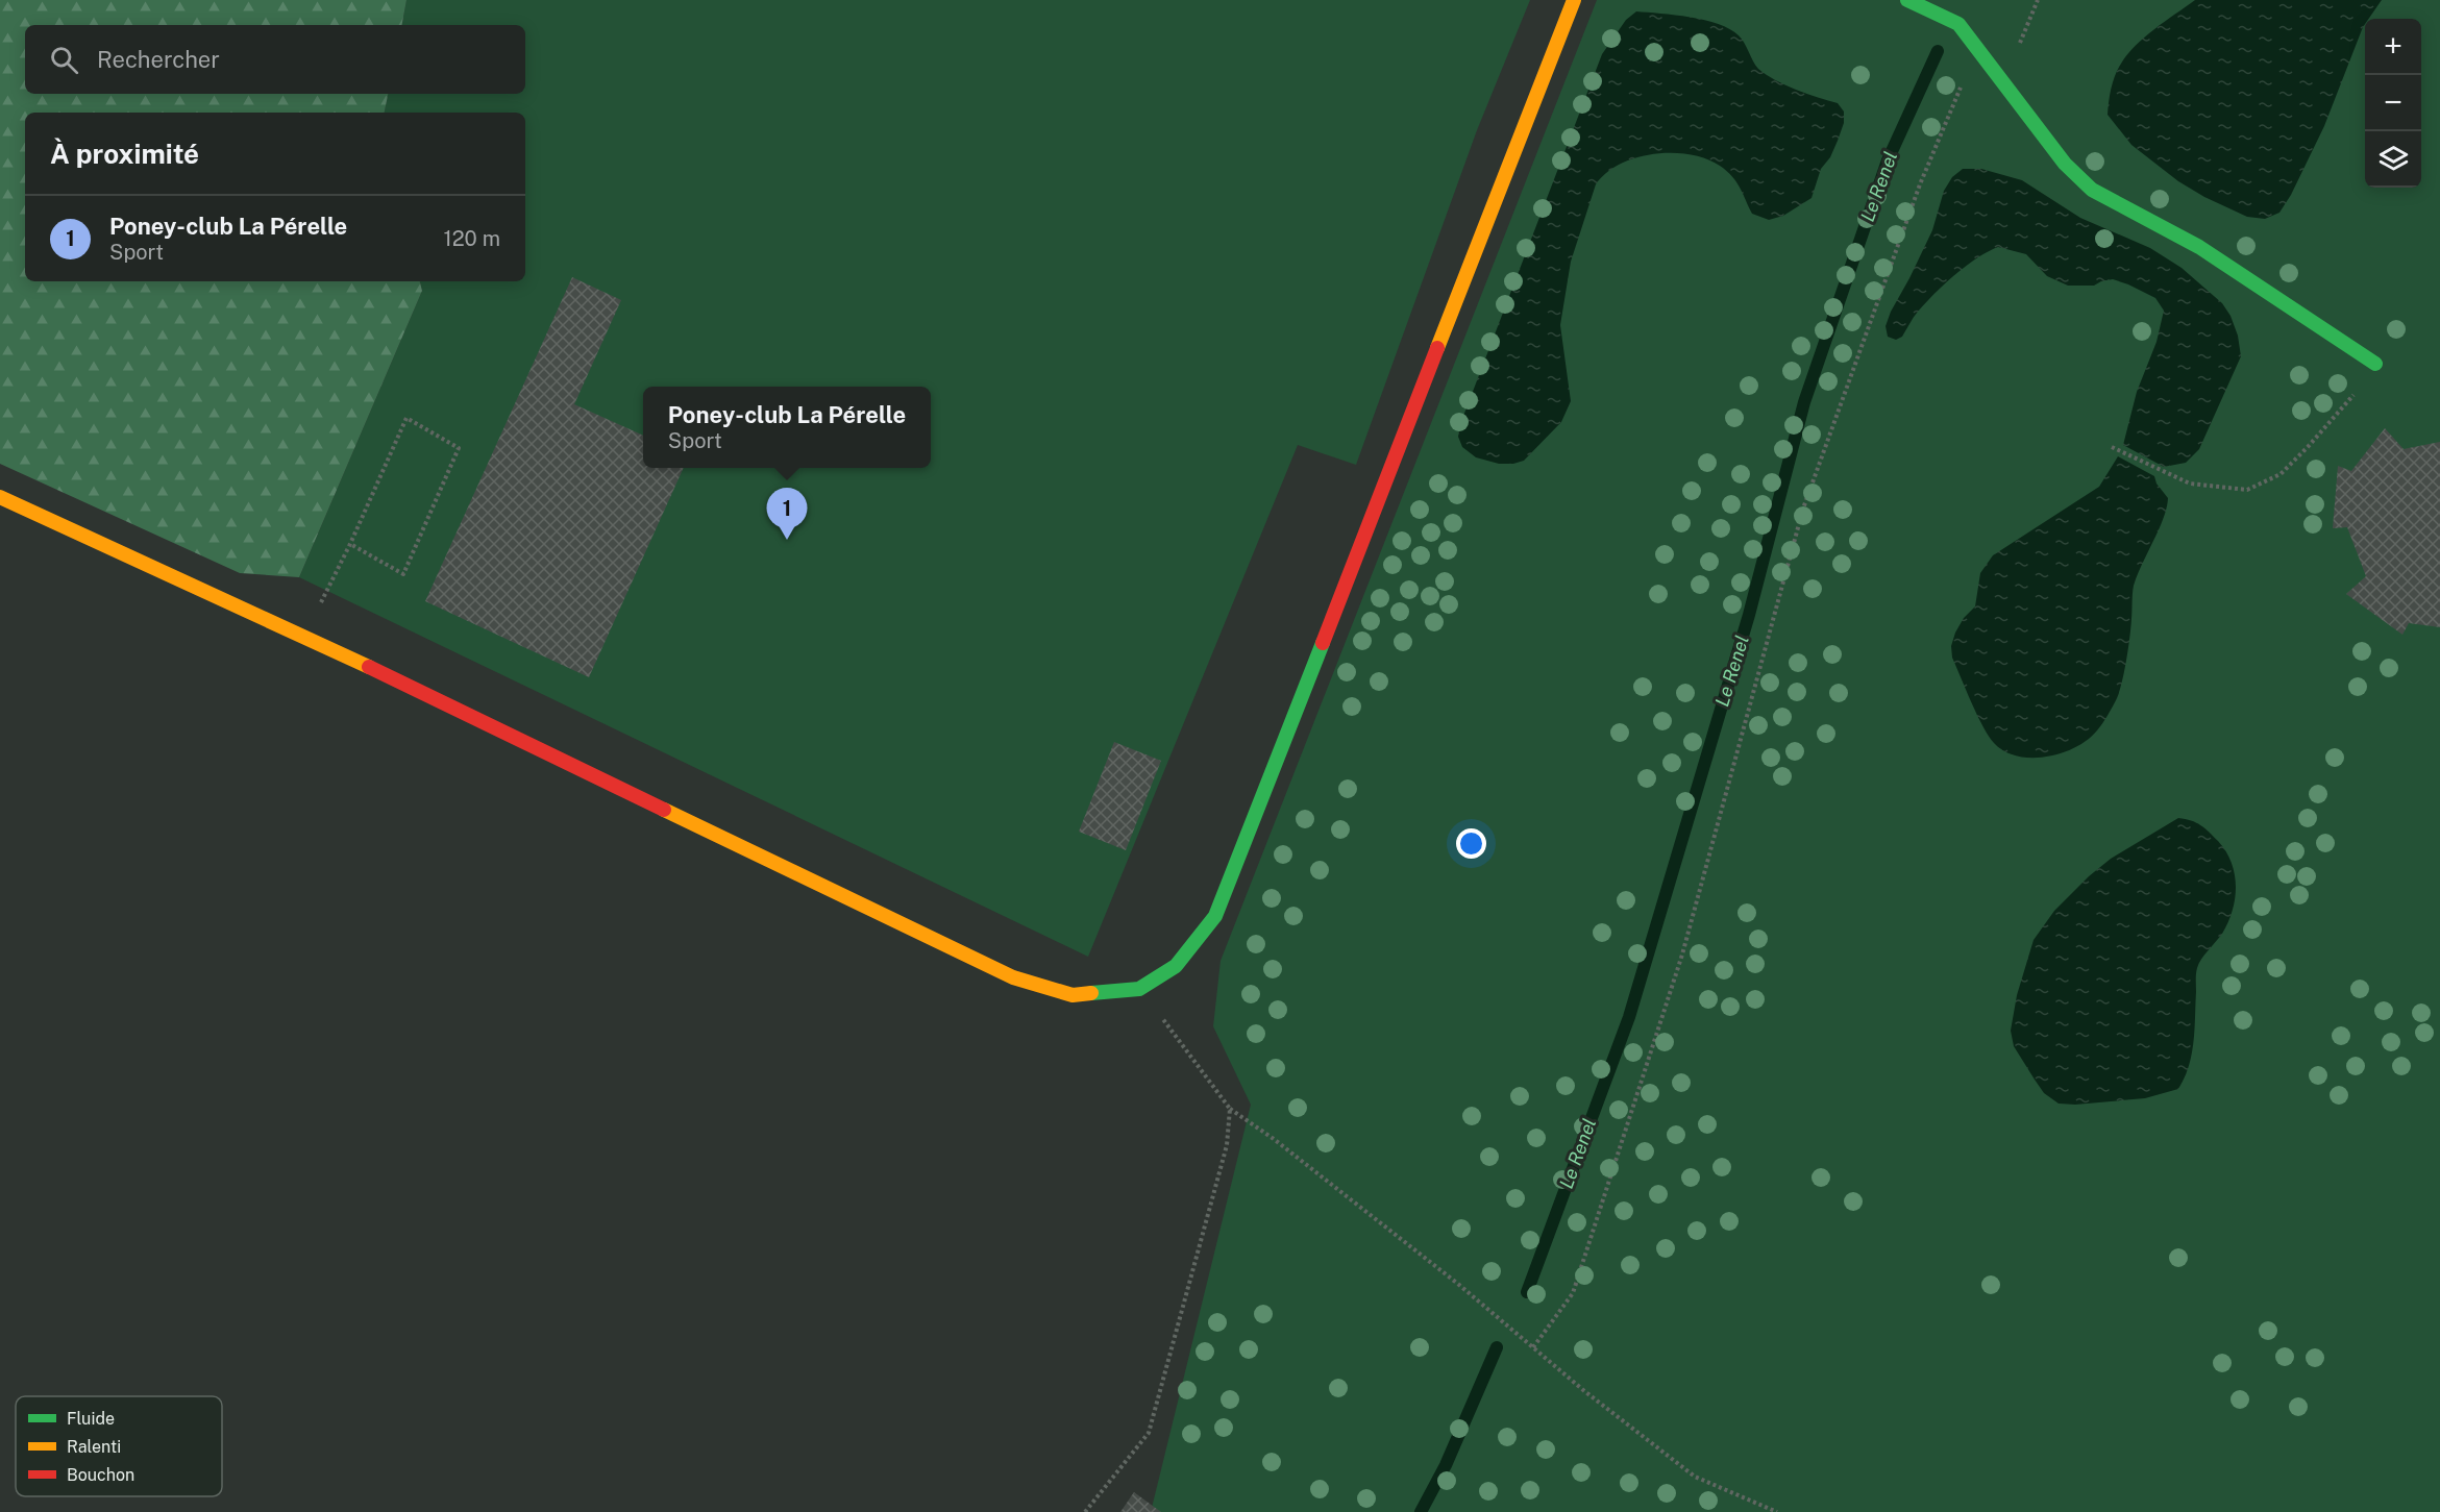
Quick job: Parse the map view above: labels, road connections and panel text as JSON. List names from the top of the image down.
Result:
{
  "water": ["Le Renel"],
  "legend": ["Fluide", "Ralenti", "Bouchon"],
  "page": {
    "map_buttons": ["+", "−"],
    "search": "Rechercher",
    "heading": "À proximité",
    "list": [
      {
        "mark": "1",
        "name": "Poney-club La Pérelle",
        "note": "Sport",
        "value": "120 m"
      }
    ],
    "popup": ["Poney-club La Pérelle", "Sport"],
    "pins": "1"
  }
}
